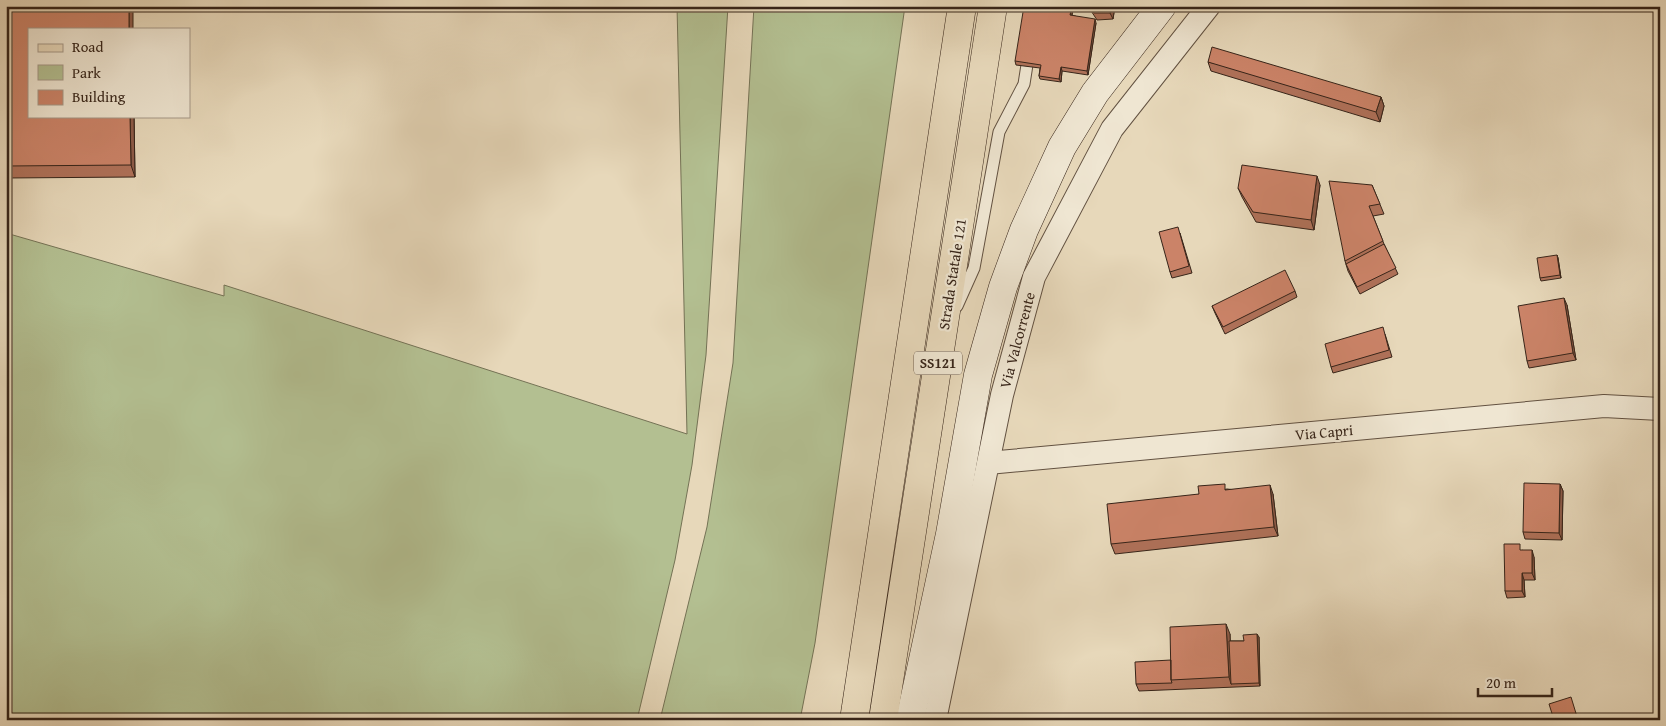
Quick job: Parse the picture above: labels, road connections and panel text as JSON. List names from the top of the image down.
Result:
{
  "streets": {
    "main road": ["Strada Statale 121", "SS121"],
    "street": ["Via Valcorrente", "Via Capri"]
  },
  "crossings": [
    ["Via Valcorrente", "Via Capri"]
  ],
  "legend": ["Road", "Park", "Building"],
  "scale_bar": "20 m"
}
